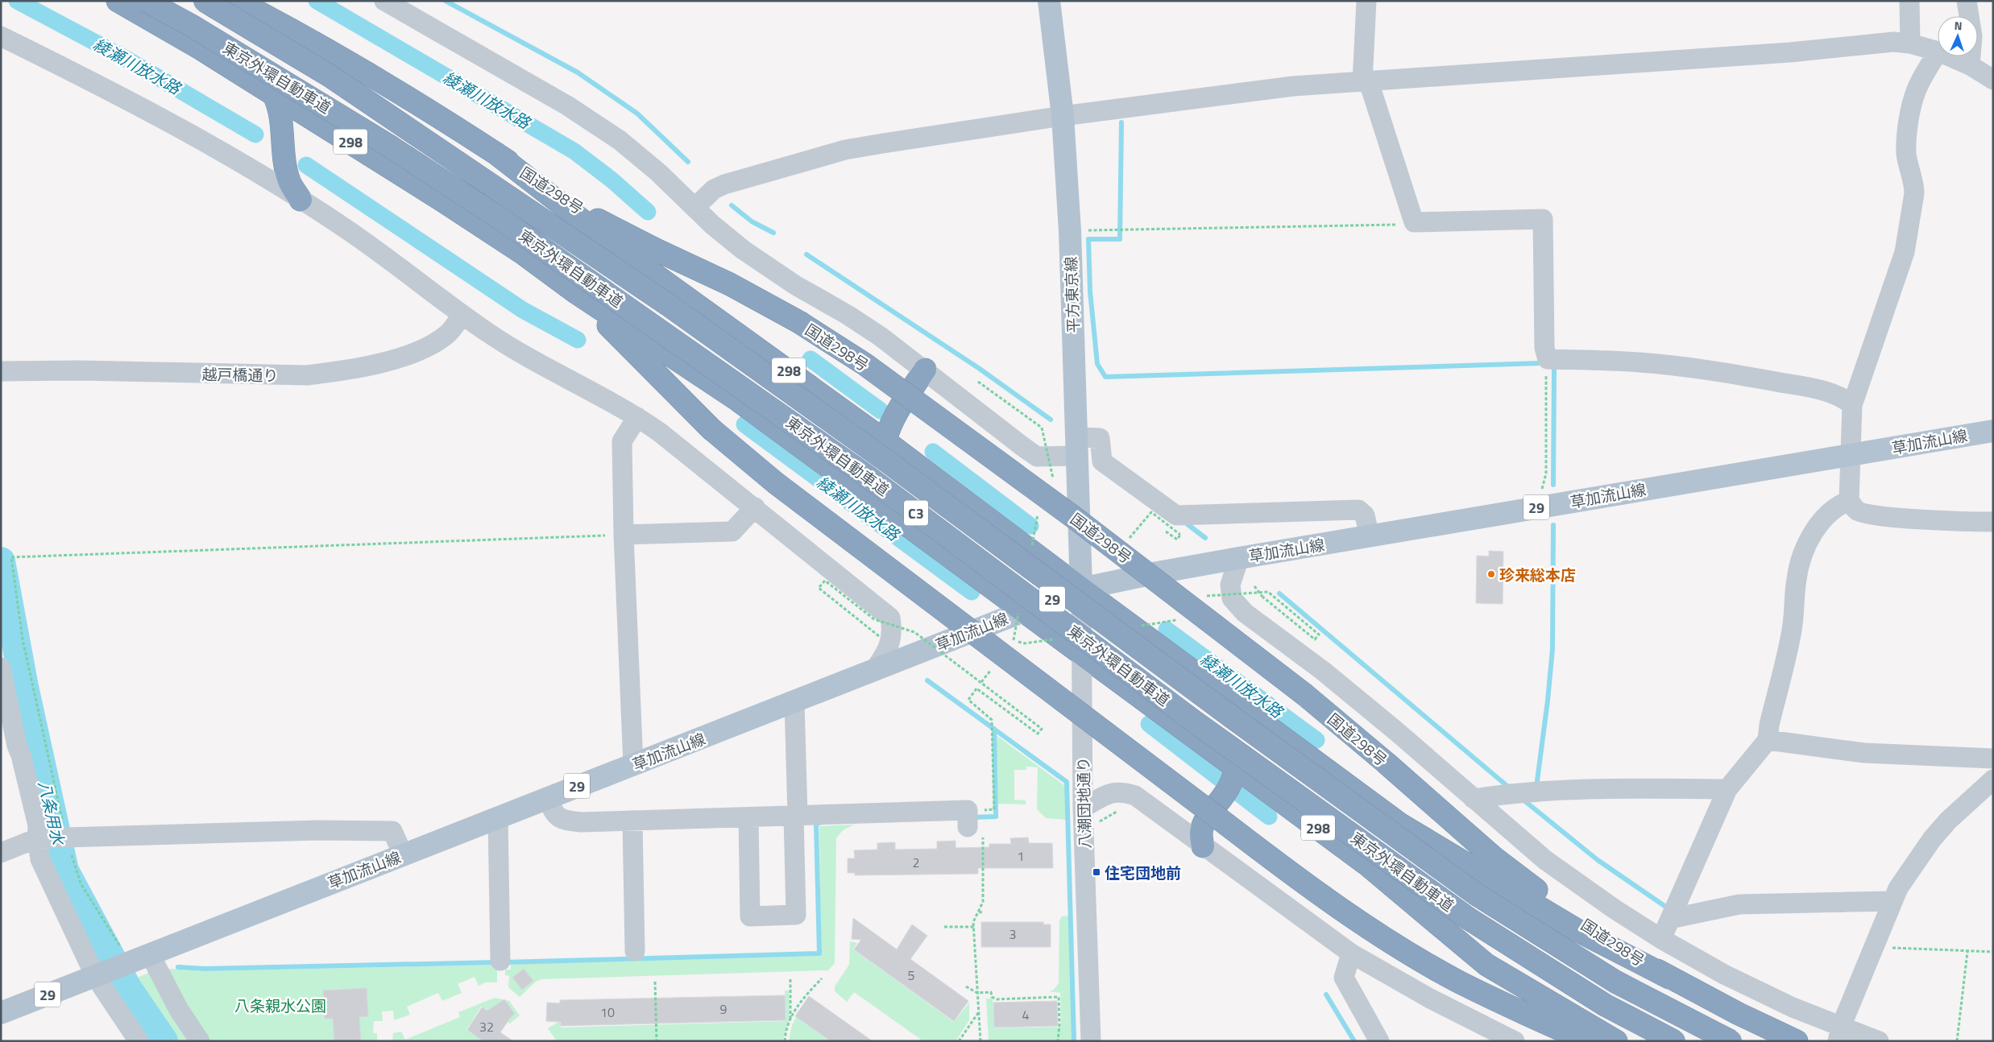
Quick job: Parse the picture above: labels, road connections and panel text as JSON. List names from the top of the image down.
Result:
{
  "streets": {
    "highway": [
      "東京外環自動車道",
      "298",
      "国道298号",
      "C3"
    ],
    "main road": ["平方東京線", "草加流山線", "29"],
    "street": ["越戸橋通り", "八潮団地通り"]
  },
  "crossings": [
    ["298", "草加流山線"],
    ["298", "八潮団地通り"],
    ["国道298号", "平方東京線"],
    ["国道298号", "草加流山線"],
    ["国道298号", "八潮団地通り"],
    ["平方東京線", "草加流山線"],
    ["平方東京線", "八潮団地通り"],
    ["草加流山線", "八潮団地通り"]
  ],
  "water": ["綾瀬川放水路", "八条用水"],
  "parks": ["八条親水公園"],
  "places": {
    "other": ["珍来総本店"],
    "transit": ["住宅団地前"]
  },
  "house_numbers": [
    "1",
    "2",
    "3",
    "5",
    "9",
    "10",
    "4",
    "32"
  ],
  "north": "top"
}
